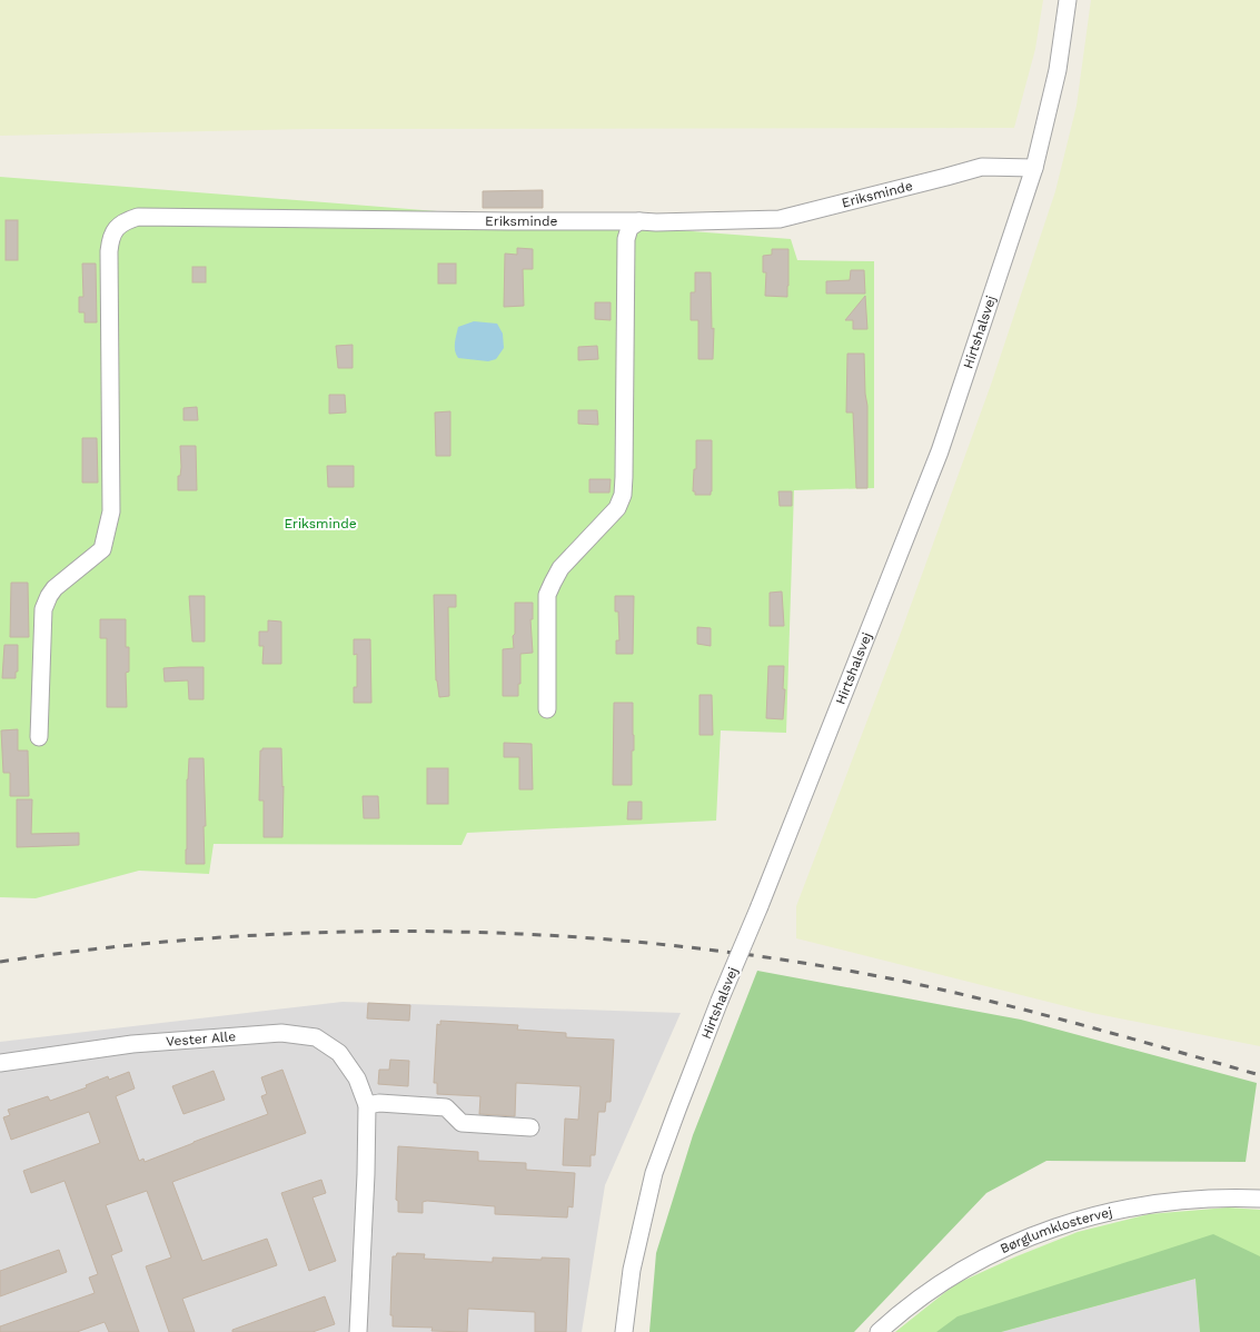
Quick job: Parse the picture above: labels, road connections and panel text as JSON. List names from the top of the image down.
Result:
{
  "streets": {
    "street": [
      "Eriksminde",
      "Hirtshalsvej",
      "Vester Alle",
      "Børglumklostervej"
    ]
  },
  "crossings": [
    ["Eriksminde", "Hirtshalsvej"]
  ],
  "parks": ["Eriksminde"]
}
